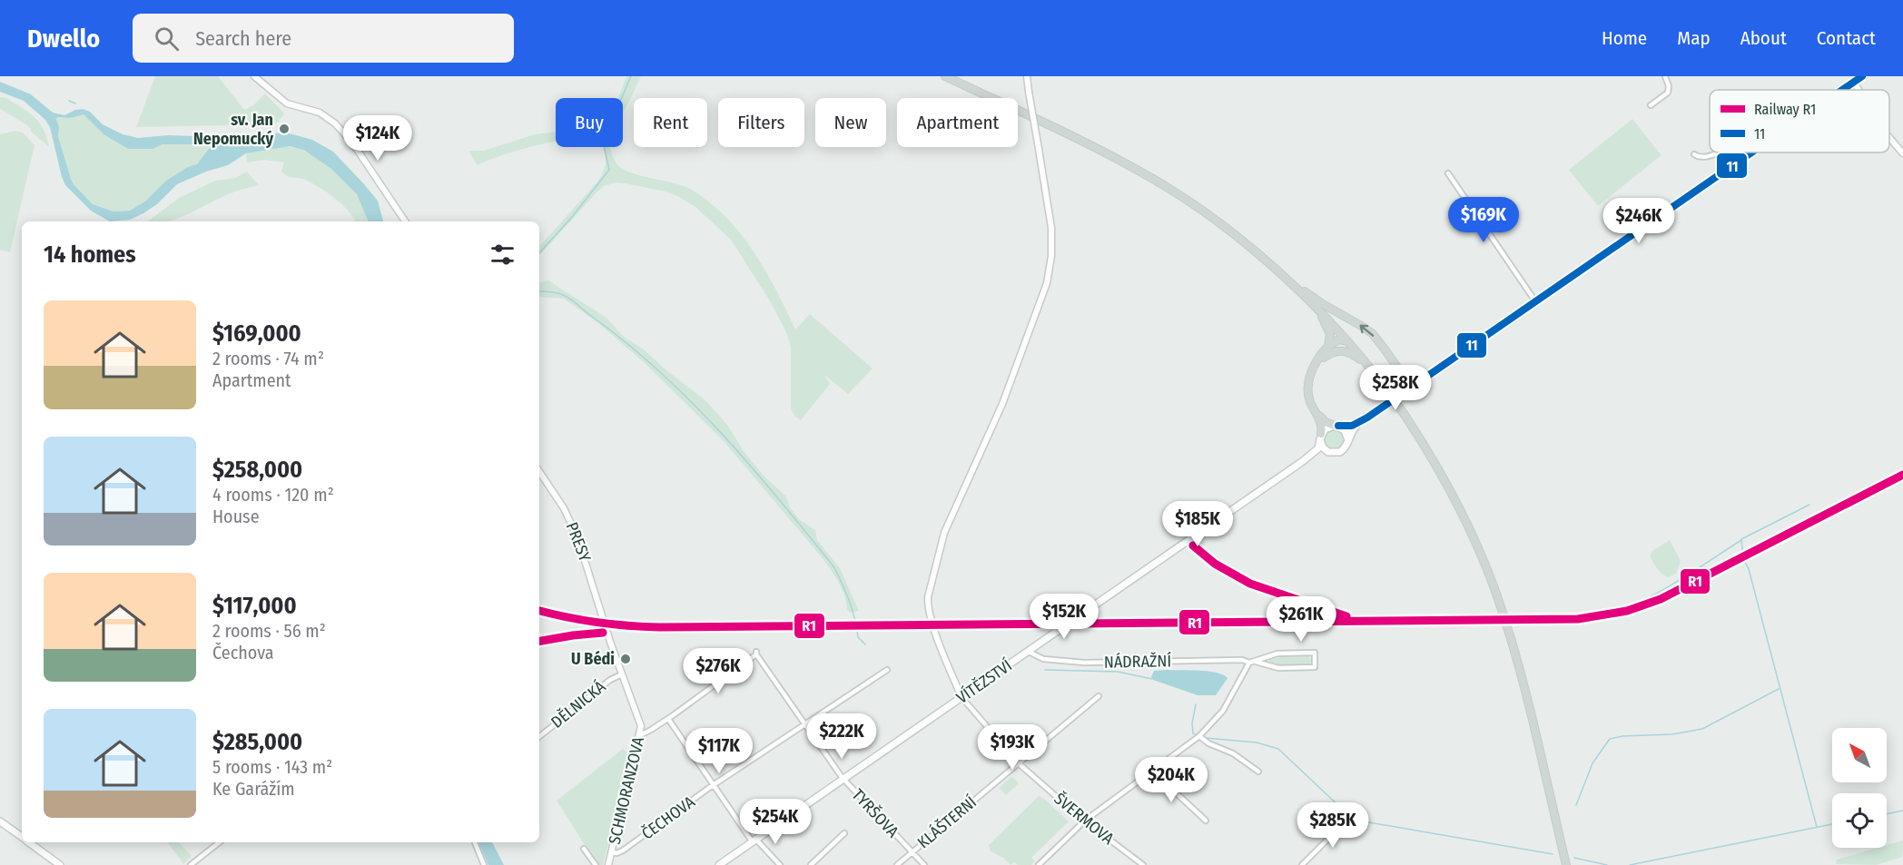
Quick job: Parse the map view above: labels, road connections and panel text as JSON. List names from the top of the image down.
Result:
{
  "streets": {
    "main road": ["VÍTĚZSTVÍ"],
    "street": [
      "PRESY",
      "NÁDRAŽNÍ",
      "DĚLNICKÁ",
      "SCHMORANZOVA",
      "TYRŠOVA",
      "ČECHOVA",
      "ŠVERMOVA",
      "KLÁŠTERNÍ"
    ]
  },
  "crossings": [
    ["PRESY", "SCHMORANZOVA"],
    ["NÁDRAŽNÍ", "VÍTĚZSTVÍ"],
    ["VÍTĚZSTVÍ", "TYRŠOVA"],
    ["VÍTĚZSTVÍ", "ŠVERMOVA"],
    ["DĚLNICKÁ", "SCHMORANZOVA"],
    ["SCHMORANZOVA", "ČECHOVA"],
    ["TYRŠOVA", "ČECHOVA"],
    ["TYRŠOVA", "KLÁŠTERNÍ"],
    ["ŠVERMOVA", "KLÁŠTERNÍ"]
  ],
  "places": ["sv. Jan Nepomucký", "U Bédi"],
  "lines": ["transit line 11", "rail line R1"],
  "legend": ["Railway R1", "11"],
  "north": "top left",
  "page": {
    "header": "Dwello",
    "search": "Search here",
    "nav": [
      "Home",
      "Map",
      "About",
      "Contact"
    ],
    "chip": [
      "Buy",
      "Rent",
      "Filters",
      "New",
      "Apartment"
    ],
    "price": [
      "$124K",
      "$169K",
      "$246K",
      "$258K",
      "$185K",
      "$152K",
      "$261K",
      "$276K",
      "$222K",
      "$193K",
      "$117K",
      "$204K",
      "$254K",
      "$285K"
    ],
    "heading": "14 homes",
    "list": [
      {
        "name": "$169,000",
        "note": "2 rooms · 74 m² · Apartment"
      },
      {
        "name": "$258,000",
        "note": "4 rooms · 120 m² · House"
      },
      {
        "name": "$117,000",
        "note": "2 rooms · 56 m² · Čechova"
      },
      {
        "name": "$285,000",
        "note": "5 rooms · 143 m² · Ke Garážím"
      }
    ]
  }
}
